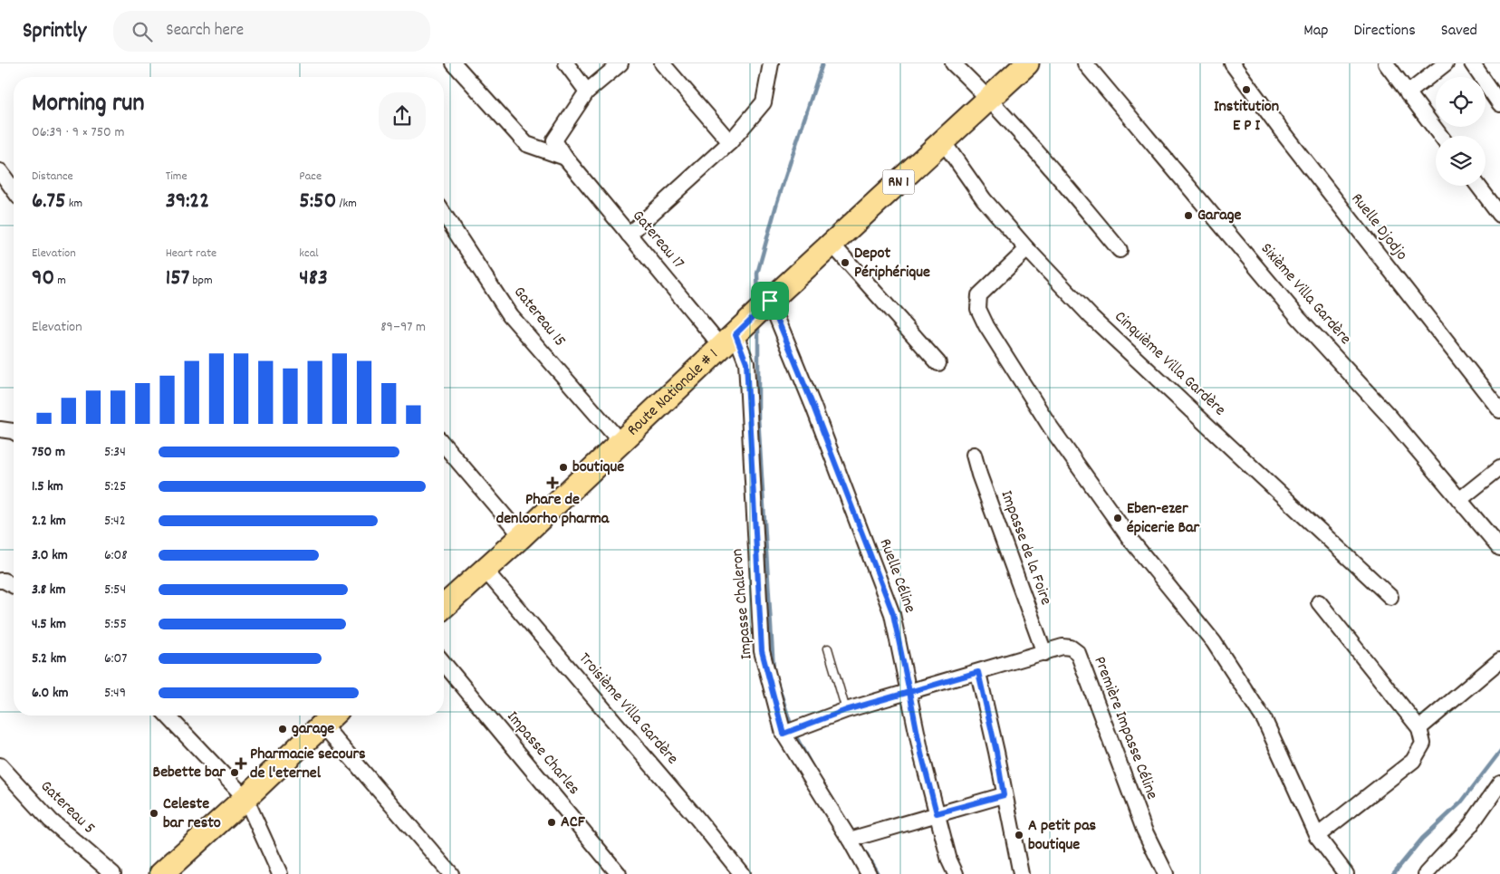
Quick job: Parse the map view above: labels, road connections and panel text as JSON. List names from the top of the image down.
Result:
{
  "streets": {
    "main road": ["RN 1", "Route Nationale # 1"],
    "street": [
      "Ruelle Djodjo",
      "Gatereau 17",
      "Sixième Villa Gardère",
      "Gatereau 15",
      "Cinquième Villa Gardère",
      "Impasse de la Foire",
      "Ruelle Céline",
      "Impasse Chaleron",
      "Troisième Villa Gardère",
      "Première Impasse Céline",
      "Impasse Charles",
      "Gatereau 5"
    ]
  },
  "crossings": [
    ["Gatereau 17", "Route Nationale # 1"],
    ["Gatereau 17", "Impasse Chaleron"],
    ["Gatereau 15", "Route Nationale # 1"],
    ["Cinquième Villa Gardère", "Route Nationale # 1"],
    ["Route Nationale # 1", "Ruelle Céline"],
    ["Route Nationale # 1", "Impasse Chaleron"],
    ["Route Nationale # 1", "Troisième Villa Gardère"],
    ["Impasse de la Foire", "Première Impasse Céline"],
    ["Ruelle Céline", "Première Impasse Céline"],
    ["Impasse Chaleron", "Première Impasse Céline"]
  ],
  "places": {
    "other": [
      "Institution E P I",
      "Garage",
      "Depot Périphérique",
      "boutique",
      "Eben-ezer épicerie Bar",
      "garage",
      "Bebette bar",
      "Celeste bar resto",
      "ACF",
      "A petit pas boutique"
    ],
    "health": ["Phare de denloorho pharma", "Pharmacie secours de l'eternel"]
  },
  "page": {
    "header": "Sprintly",
    "search": "Search here",
    "nav": ["Map", "Directions", "Saved"],
    "heading": ["Morning run", "06:39 · 9 × 750 m"],
    "stats": [
      ["Distance", "6.75 km"],
      ["Time", "39:22"],
      ["Pace", "5:50 /km"],
      ["Elevation", "90 m"],
      ["Heart rate", "157 bpm"],
      ["kcal", "483"]
    ],
    "chart": ["Elevation", "89–97 m"],
    "list": [
      {
        "name": "750 m",
        "note": "5:34"
      },
      {
        "name": "1.5 km",
        "note": "5:25"
      },
      {
        "name": "2.2 km",
        "note": "5:42"
      },
      {
        "name": "3.0 km",
        "note": "6:08"
      },
      {
        "name": "3.8 km",
        "note": "5:54"
      },
      {
        "name": "4.5 km",
        "note": "5:55"
      },
      {
        "name": "5.2 km",
        "note": "6:07"
      },
      {
        "name": "6.0 km",
        "note": "5:49"
      }
    ]
  }
}
